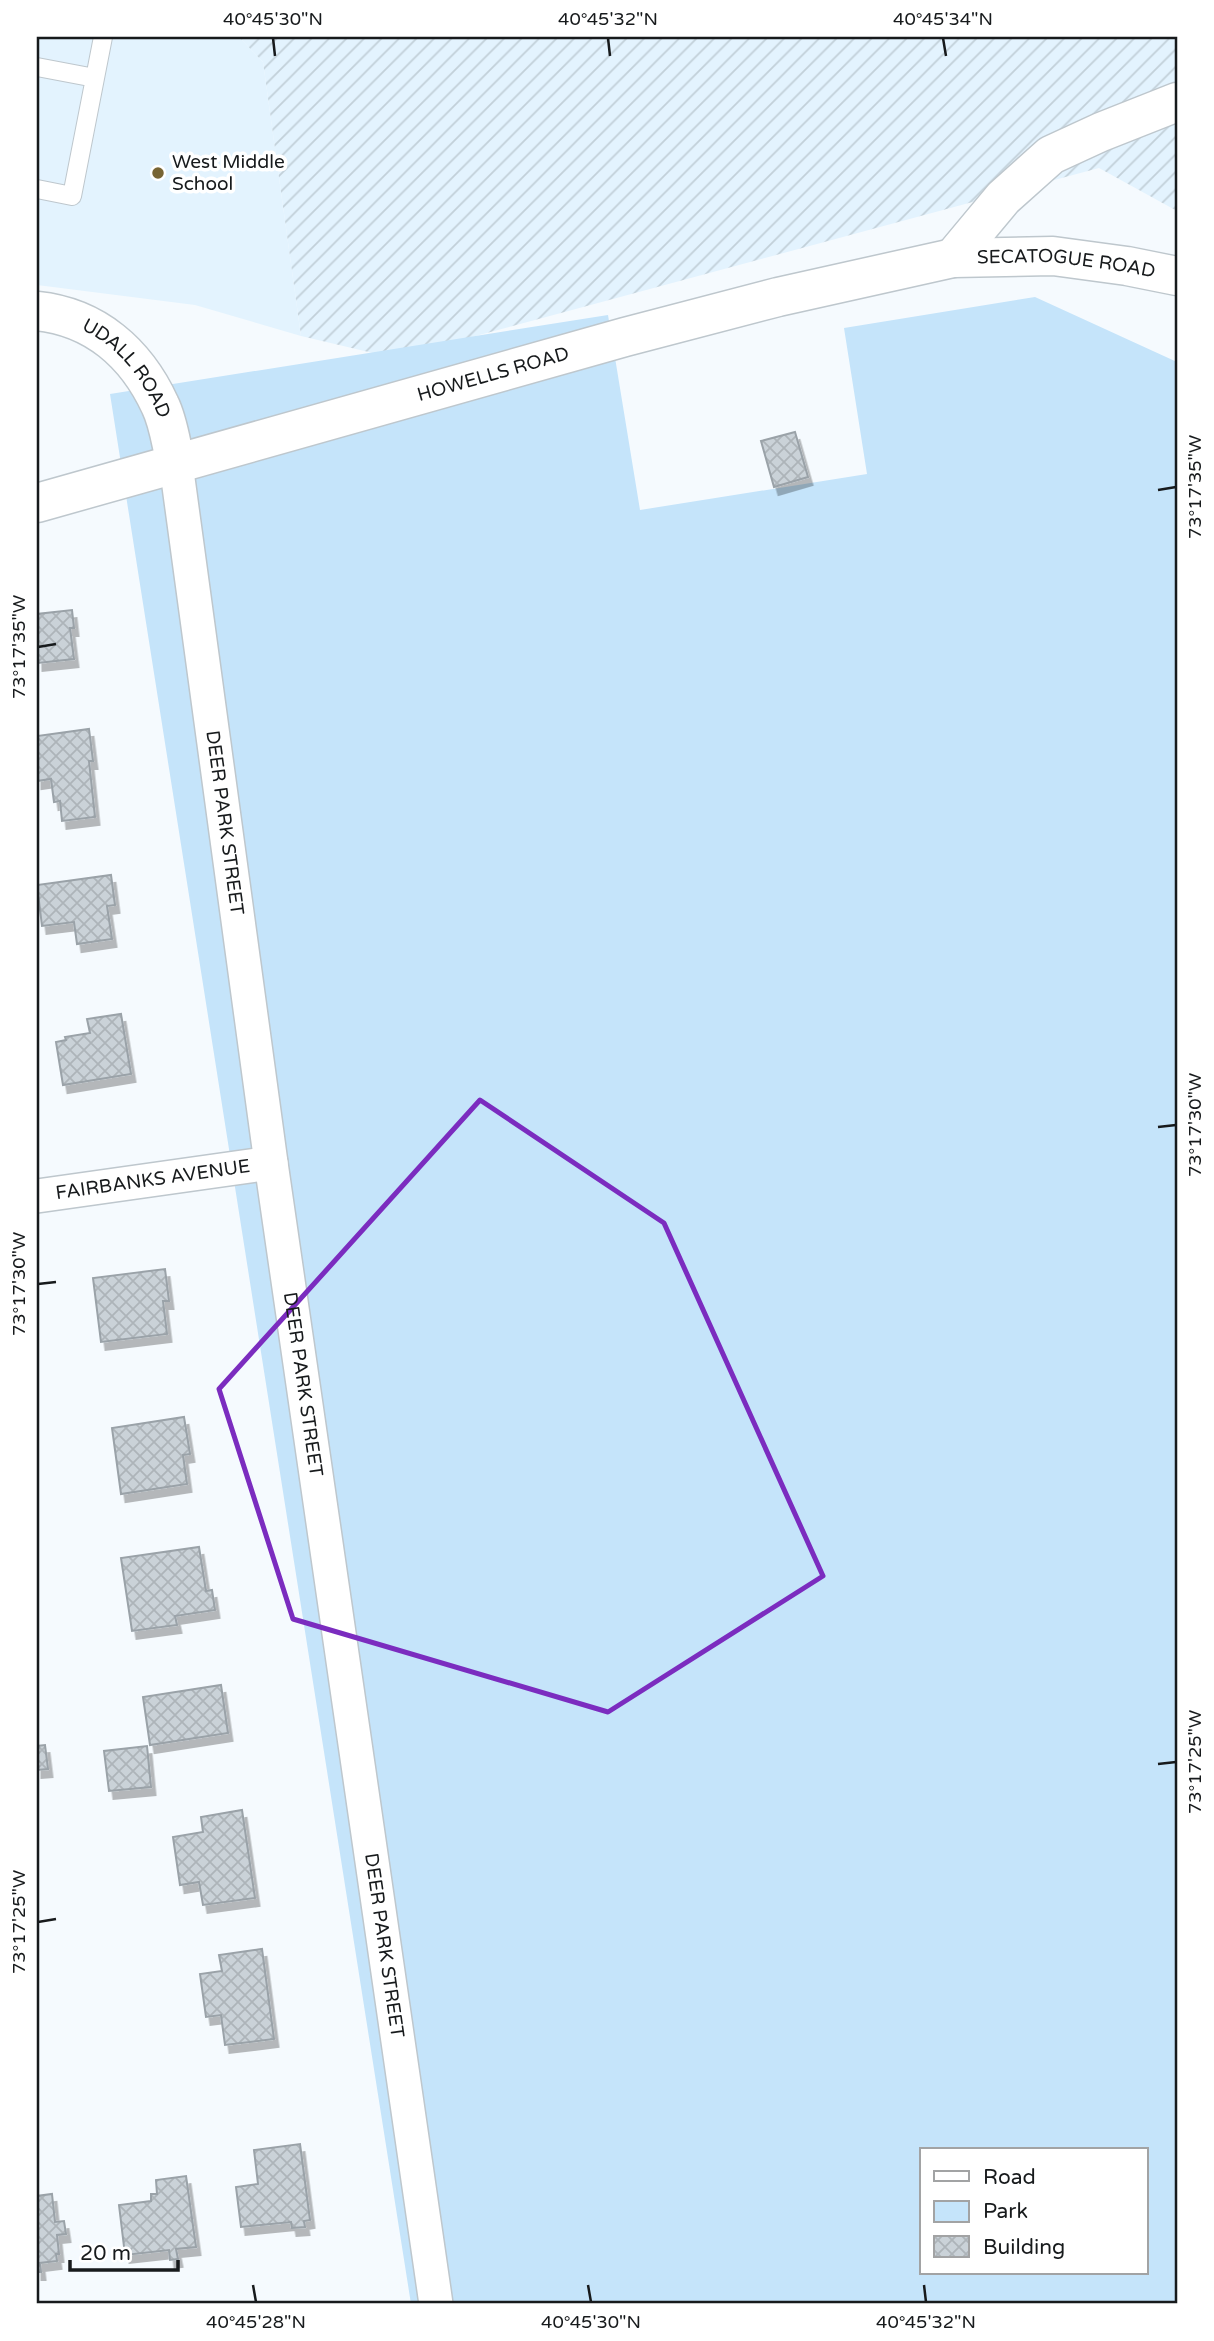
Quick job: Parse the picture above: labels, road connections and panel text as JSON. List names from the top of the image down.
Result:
{
  "streets": {
    "street": [
      "SECATOGUE ROAD",
      "UDALL ROAD",
      "HOWELLS ROAD",
      "DEER PARK STREET",
      "FAIRBANKS AVENUE"
    ]
  },
  "crossings": [
    ["SECATOGUE ROAD", "HOWELLS ROAD"],
    ["UDALL ROAD", "HOWELLS ROAD"],
    ["UDALL ROAD", "DEER PARK STREET"],
    ["HOWELLS ROAD", "DEER PARK STREET"],
    ["DEER PARK STREET", "FAIRBANKS AVENUE"]
  ],
  "places": ["West Middle School"],
  "legend": ["Road", "Park", "Building"],
  "scale_bar": "20 m",
  "coordinates": [
    "40°45'30\"N",
    "40°45'32\"N",
    "40°45'34\"N",
    "73°17'35\"W",
    "73°17'30\"W",
    "73°17'25\"W",
    "40°45'28\"N"
  ]
}
